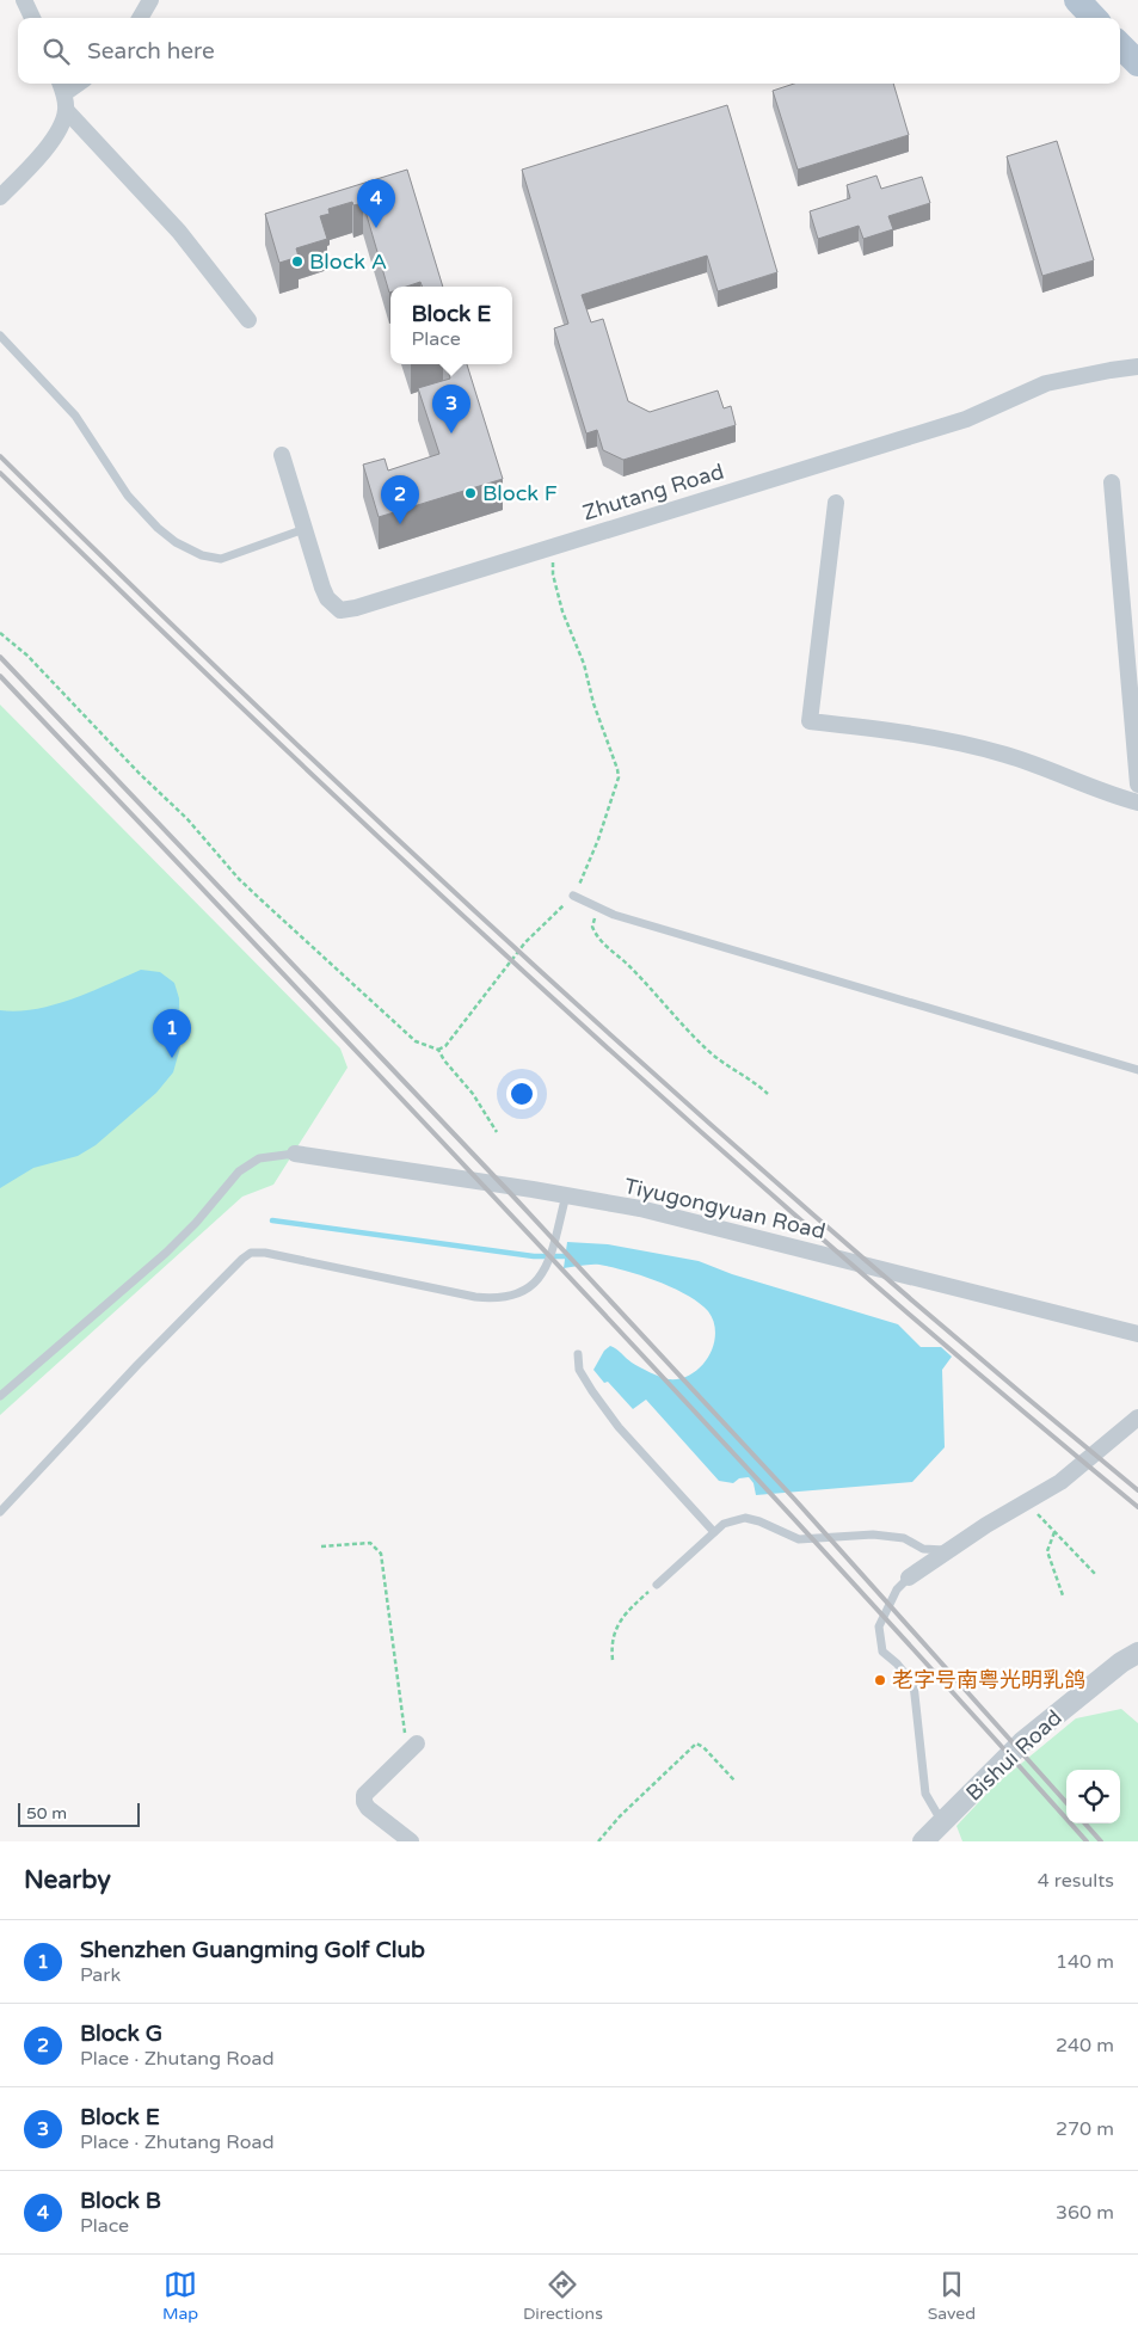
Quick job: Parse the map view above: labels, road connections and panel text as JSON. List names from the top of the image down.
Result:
{
  "streets": {
    "street": ["Zhutang Road", "Tiyugongyuan Road", "Bishui Road"]
  },
  "places": ["Block A", "Block F", "老字号南粤光明乳鸽"],
  "scale_bar": "50 m",
  "page": {
    "search": "Search here",
    "pins": [
      "4",
      "3",
      "2",
      "1"
    ],
    "popup": ["Block E", "Place"],
    "scale": "50 m",
    "heading": ["Nearby", "4 results"],
    "list": [
      {
        "mark": "1",
        "name": "Shenzhen Guangming Golf Club",
        "note": "Park",
        "value": "140 m"
      },
      {
        "mark": "2",
        "name": "Block G",
        "note": "Place · Zhutang Road",
        "value": "240 m"
      },
      {
        "mark": "3",
        "name": "Block E",
        "note": "Place · Zhutang Road",
        "value": "270 m"
      },
      {
        "mark": "4",
        "name": "Block B",
        "note": "Place",
        "value": "360 m"
      }
    ],
    "nav": ["Map", "Directions", "Saved"]
  }
}
